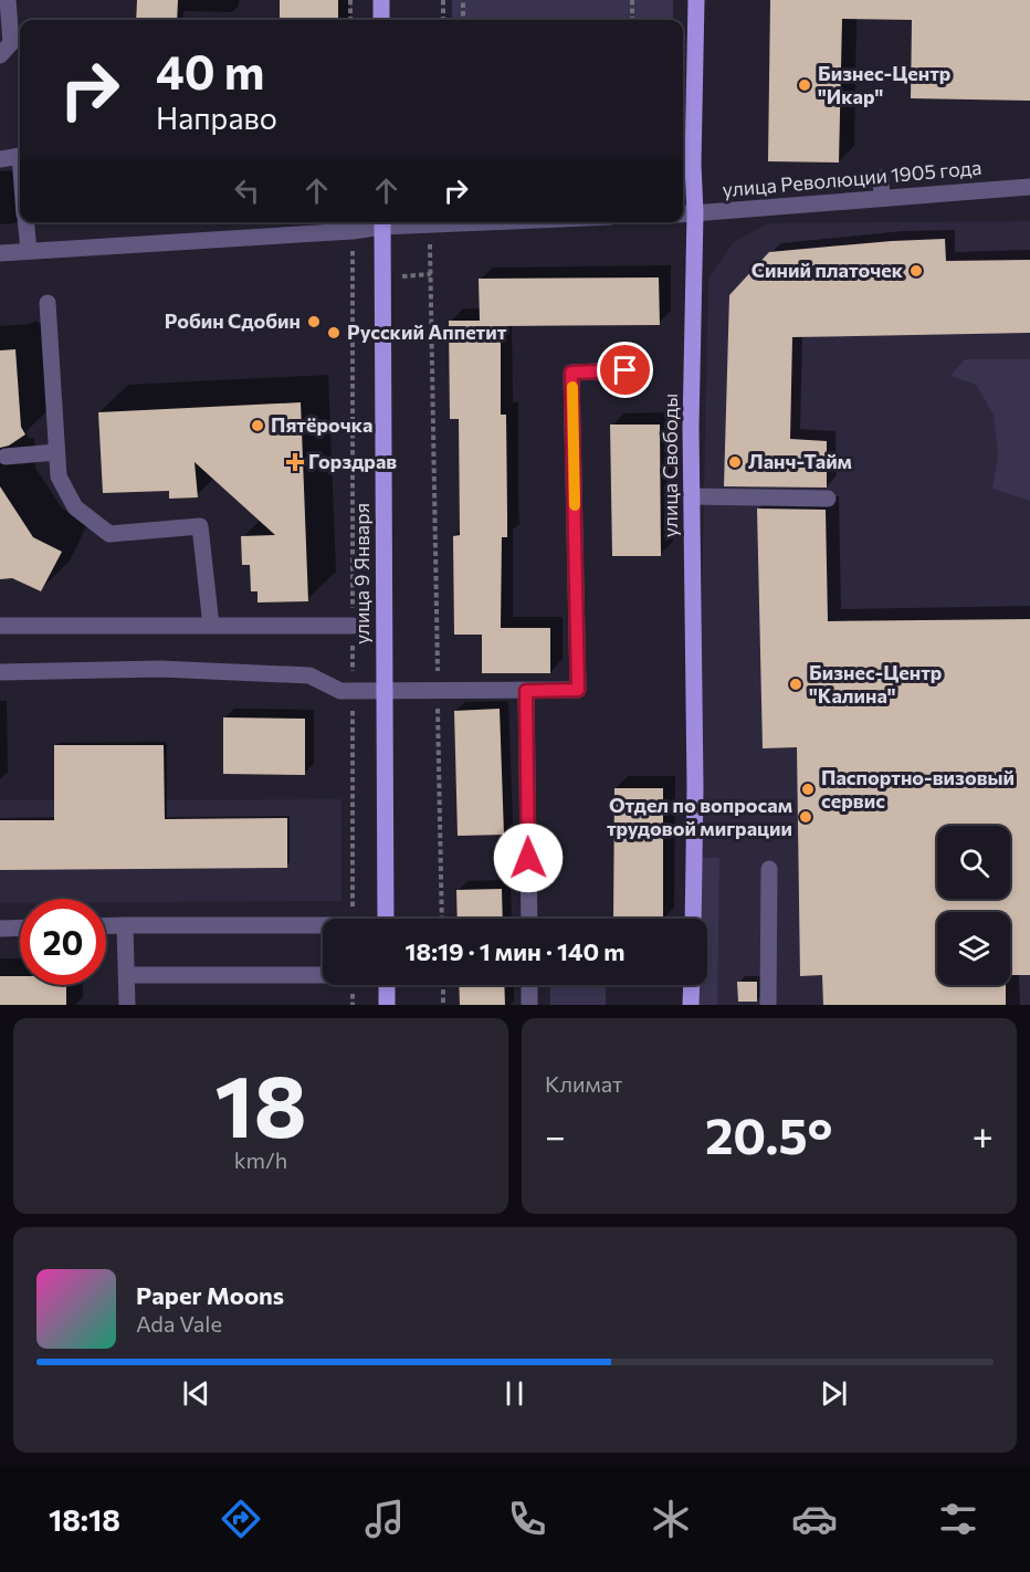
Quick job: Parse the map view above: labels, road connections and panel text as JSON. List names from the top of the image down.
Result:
{
  "streets": {
    "main road": ["улица Свободы", "улица 9 Января"],
    "street": ["улица Революции 1905 года"]
  },
  "crossings": [
    ["улица Революции 1905 года", "улица Свободы"]
  ],
  "places": {
    "other": [
      "Бизнес-Центр \"Икар\"",
      "Синий платочек",
      "Робин Сдобин",
      "Русский Аппетит",
      "Пятёрочка",
      "Ланч-Тайм",
      "Бизнес-Центр \"Калина\"",
      "Паспортно-визовый сервис",
      "Отдел по вопросам трудовой миграции"
    ],
    "health": ["Горздрав"]
  },
  "page": {
    "turn": ["40 m", "Направо"],
    "limit": "20",
    "trip": "18:19 · 1 мин · 140 m",
    "tile": [
      ["18", "km/h"],
      "Климат"
    ],
    "heat": ["−", "20.5°", "+"],
    "song": ["Paper Moons", "Ada Vale"],
    "tabs": "18:18"
  }
}
